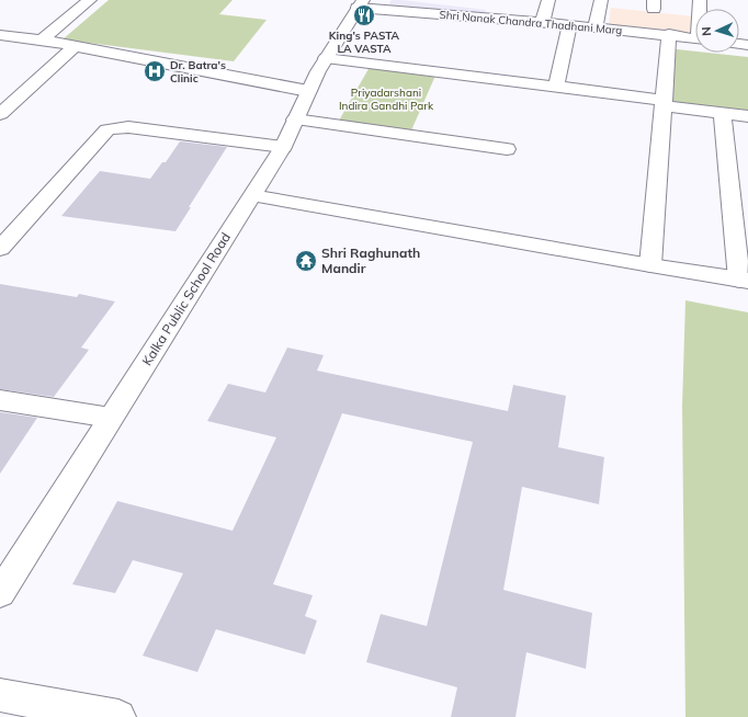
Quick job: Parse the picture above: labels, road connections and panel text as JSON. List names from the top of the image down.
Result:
{
  "streets": {
    "street": ["Shri Nanak Chandra Thadhani Marg", "Kalka Public School Road"]
  },
  "crossings": [
    ["Shri Nanak Chandra Thadhani Marg", "Kalka Public School Road"]
  ],
  "parks": ["Priyadarshani Indira Gandhi Park"],
  "places": {
    "restaurant": ["King's PASTA LA VASTA"],
    "hospital": ["Dr. Batra's Clinic"],
    "temple": ["Shri Raghunath Mandir"]
  },
  "north": "left"
}
